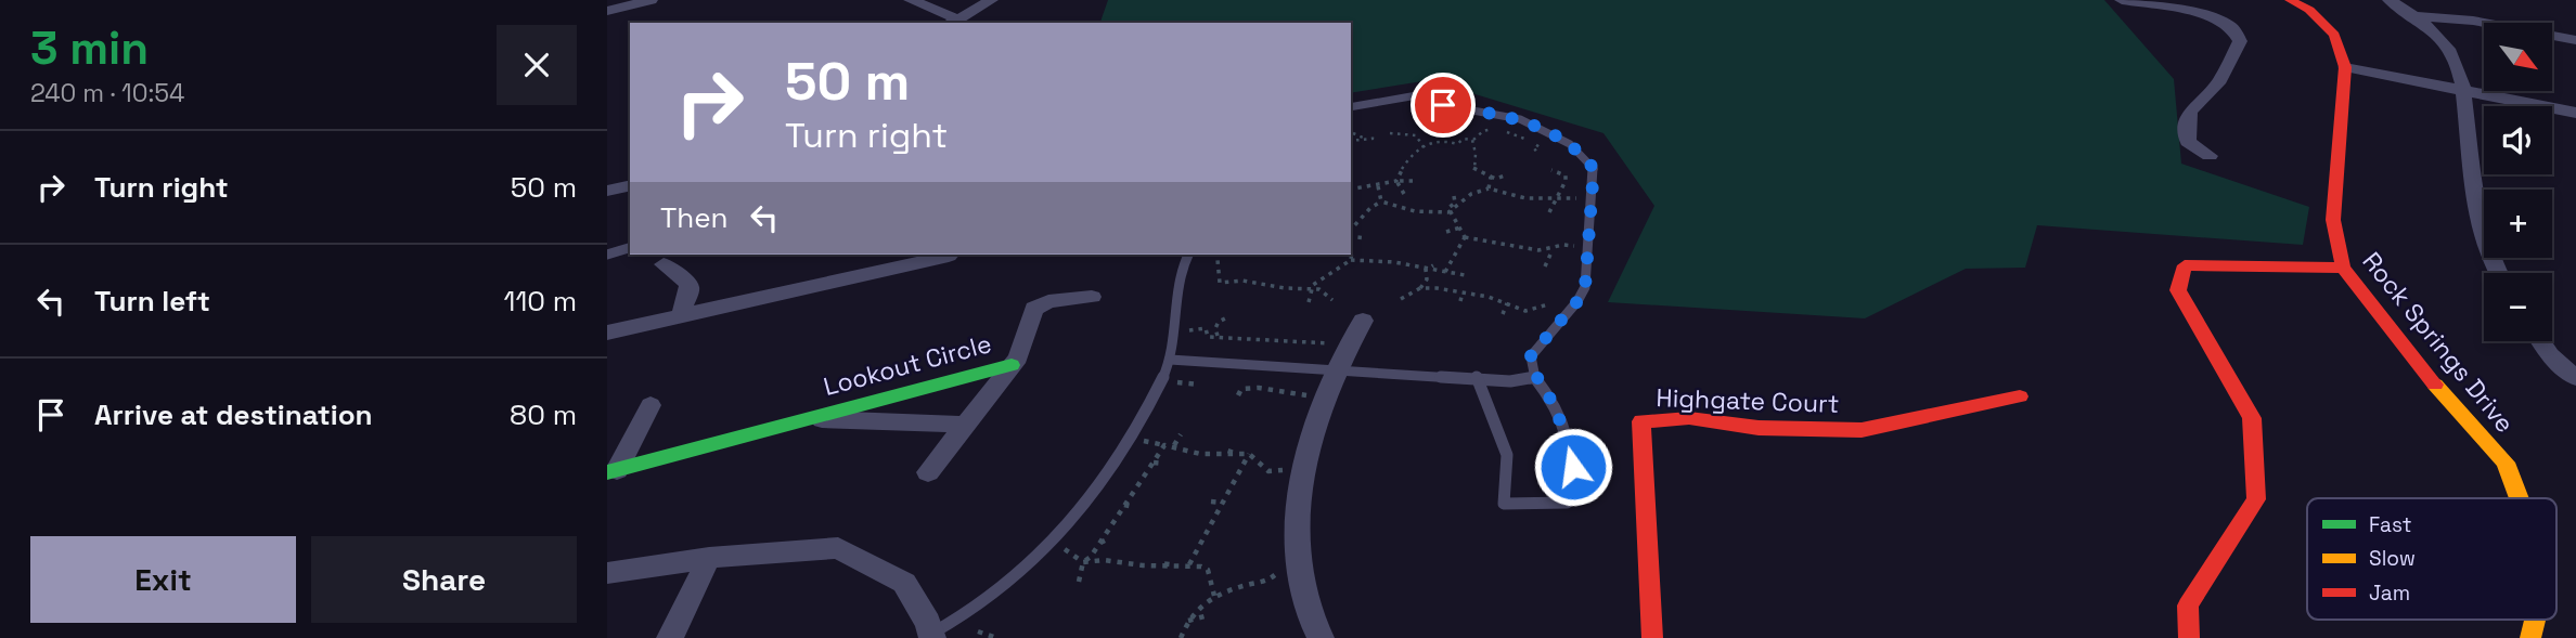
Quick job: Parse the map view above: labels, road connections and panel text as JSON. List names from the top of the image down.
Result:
{
  "streets": {
    "street": ["Rock Springs Drive", "Lookout Circle", "Highgate Court"]
  },
  "legend": ["Fast", "Slow", "Jam"],
  "north": "bottom right",
  "page": {
    "heading": ["3 min", "240 m · 10:54"],
    "map_buttons": ["+", "−"],
    "turn": ["50 m", "Turn right"],
    "list": [
      {
        "name": "Turn right",
        "value": "50 m"
      },
      {
        "name": "Turn left",
        "value": "110 m"
      },
      {
        "name": "Arrive at destination",
        "value": "80 m"
      }
    ],
    "then": "Then",
    "buttons": ["Exit", "Share"]
  }
}
